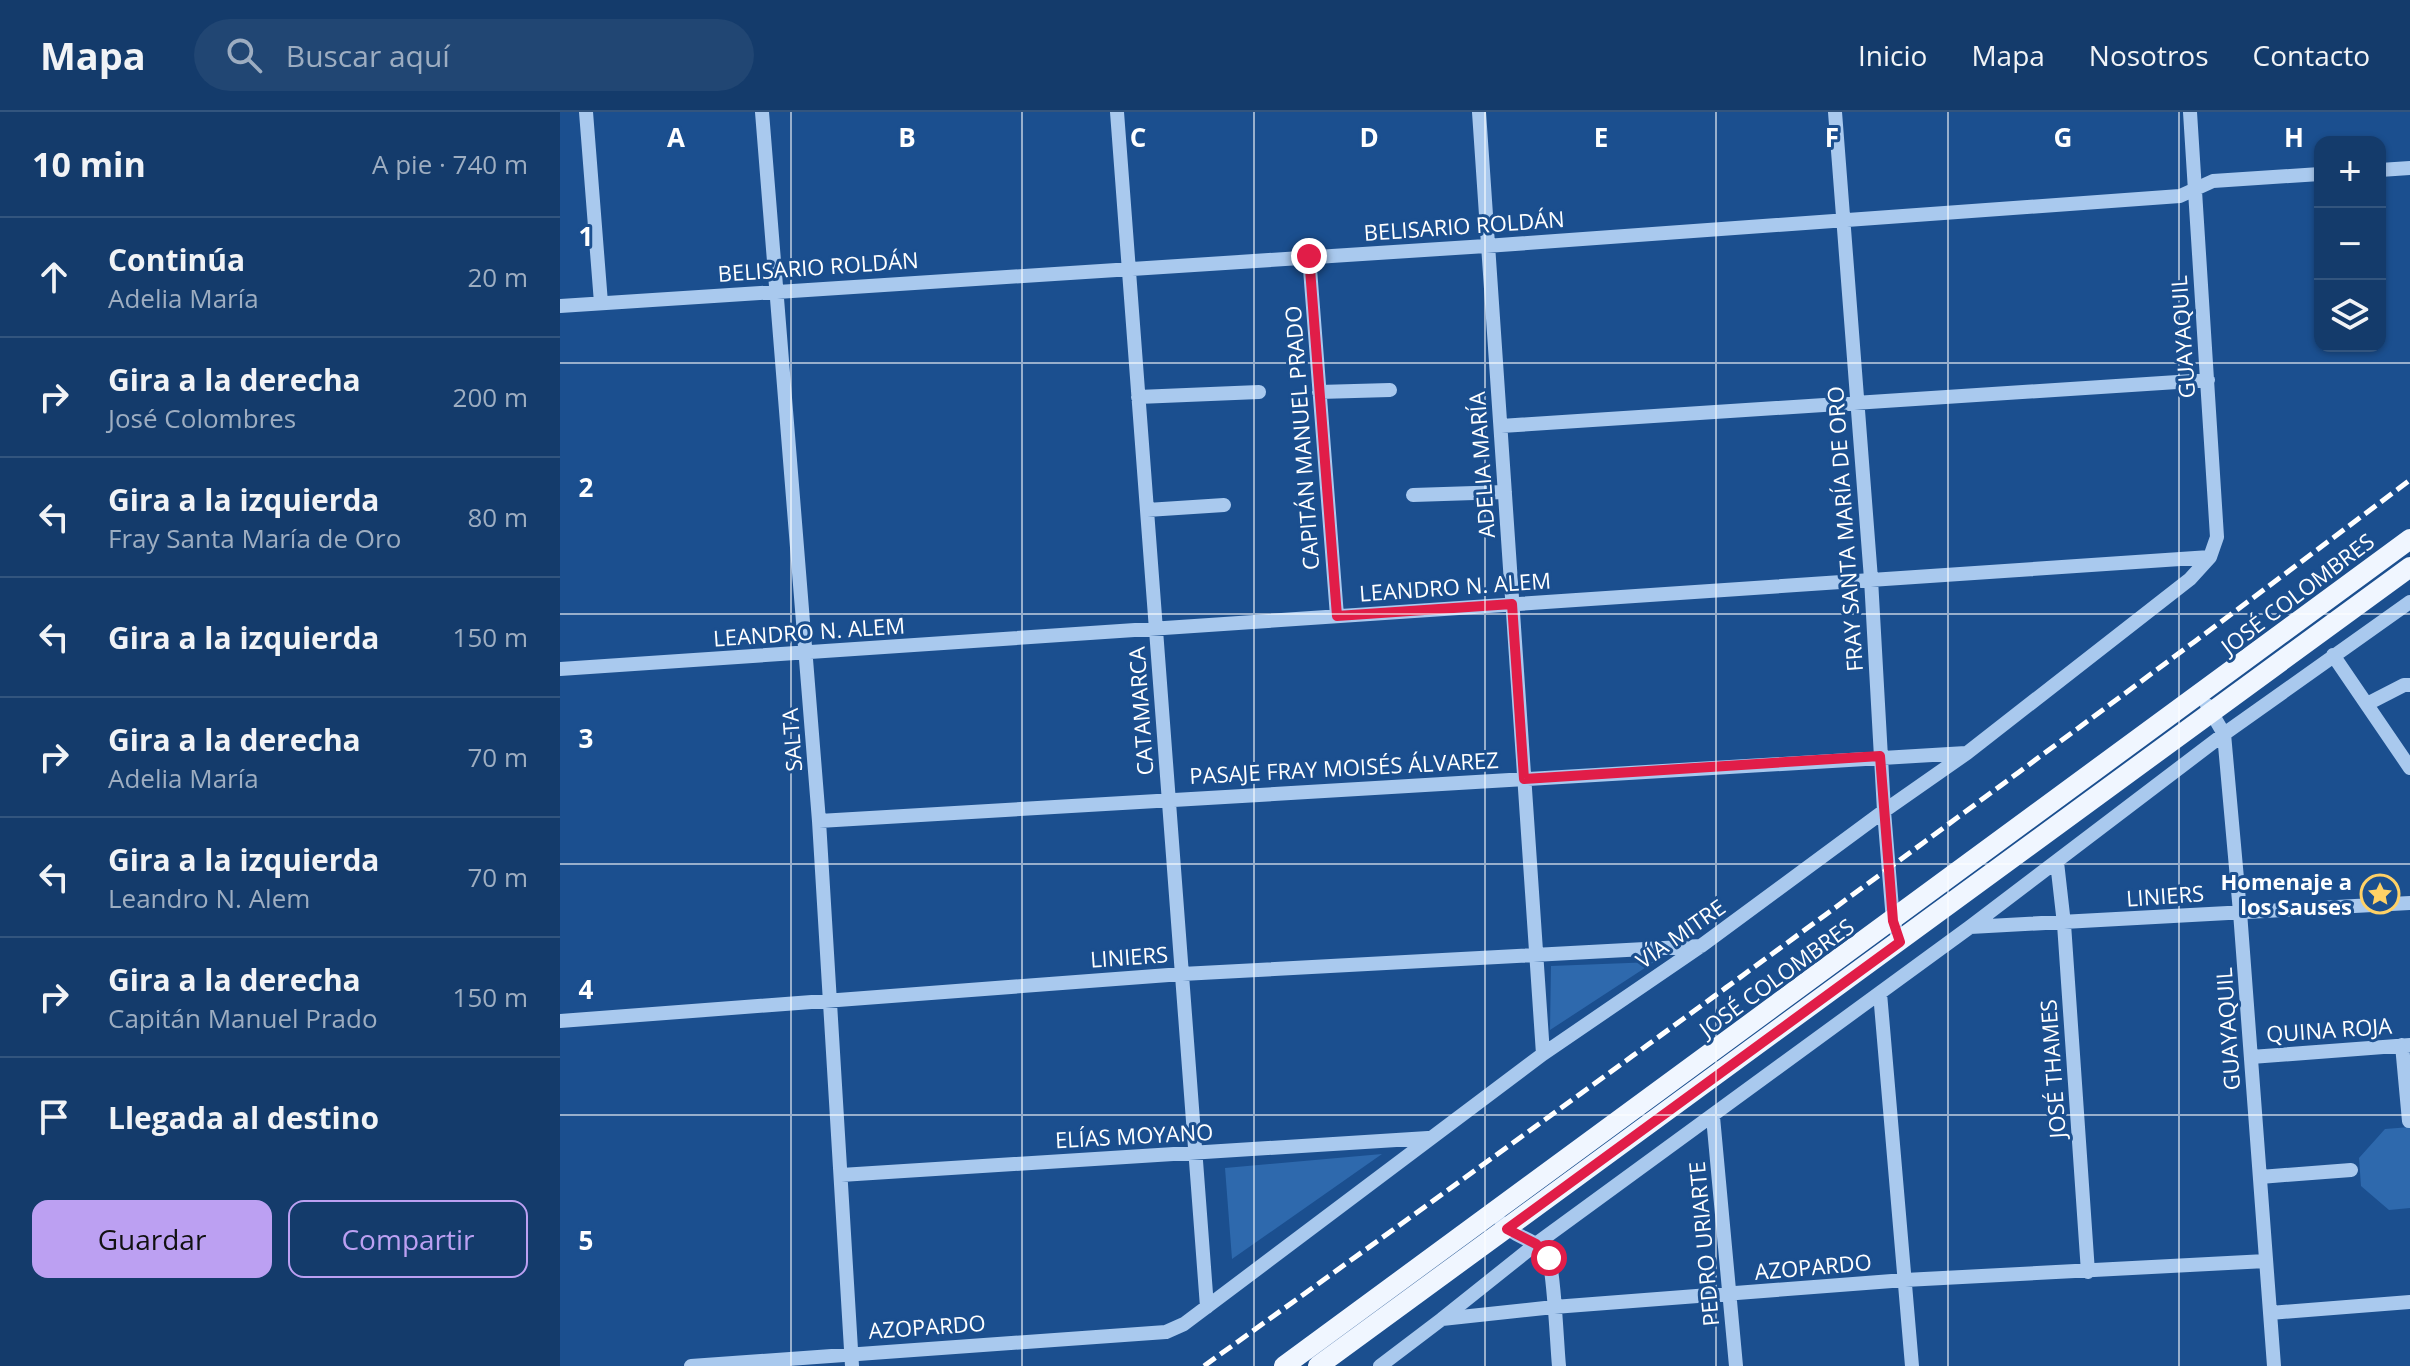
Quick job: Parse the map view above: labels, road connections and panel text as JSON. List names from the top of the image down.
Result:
{
  "streets": {
    "main road": ["JOSÉ COLOMBRES"],
    "street": [
      "BELISARIO ROLDÁN",
      "GUAYAQUIL",
      "CAPITÁN MANUEL PRADO",
      "ADELIA MARÍA",
      "FRAY SANTA MARÍA DE ORO",
      "LEANDRO N. ALEM",
      "CATAMARCA",
      "SALTA",
      "PASAJE FRAY MOISÉS ÁLVAREZ",
      "LINIERS",
      "VÍA MITRE",
      "QUINA ROJA",
      "JOSÉ THAMES",
      "ELÍAS MOYANO",
      "PEDRO URIARTE",
      "AZOPARDO"
    ]
  },
  "crossings": [
    ["BELISARIO ROLDÁN", "GUAYAQUIL"],
    ["BELISARIO ROLDÁN", "CAPITÁN MANUEL PRADO"],
    ["BELISARIO ROLDÁN", "ADELIA MARÍA"],
    ["BELISARIO ROLDÁN", "FRAY SANTA MARÍA DE ORO"],
    ["BELISARIO ROLDÁN", "CATAMARCA"],
    ["BELISARIO ROLDÁN", "SALTA"],
    ["GUAYAQUIL", "LEANDRO N. ALEM"],
    ["GUAYAQUIL", "JOSÉ COLOMBRES"],
    ["GUAYAQUIL", "LINIERS"],
    ["GUAYAQUIL", "VÍA MITRE"],
    ["GUAYAQUIL", "QUINA ROJA"],
    ["GUAYAQUIL", "AZOPARDO"],
    ["CAPITÁN MANUEL PRADO", "LEANDRO N. ALEM"],
    ["ADELIA MARÍA", "LEANDRO N. ALEM"],
    ["ADELIA MARÍA", "PASAJE FRAY MOISÉS ÁLVAREZ"],
    ["ADELIA MARÍA", "LINIERS"],
    ["ADELIA MARÍA", "VÍA MITRE"],
    ["FRAY SANTA MARÍA DE ORO", "LEANDRO N. ALEM"],
    ["FRAY SANTA MARÍA DE ORO", "JOSÉ COLOMBRES"],
    ["FRAY SANTA MARÍA DE ORO", "PASAJE FRAY MOISÉS ÁLVAREZ"],
    ["FRAY SANTA MARÍA DE ORO", "VÍA MITRE"],
    ["LEANDRO N. ALEM", "CATAMARCA"],
    ["LEANDRO N. ALEM", "SALTA"],
    ["LEANDRO N. ALEM", "VÍA MITRE"],
    ["CATAMARCA", "PASAJE FRAY MOISÉS ÁLVAREZ"],
    ["CATAMARCA", "LINIERS"],
    ["CATAMARCA", "VÍA MITRE"],
    ["CATAMARCA", "ELÍAS MOYANO"],
    ["SALTA", "PASAJE FRAY MOISÉS ÁLVAREZ"],
    ["SALTA", "LINIERS"],
    ["SALTA", "ELÍAS MOYANO"],
    ["SALTA", "AZOPARDO"],
    ["PASAJE FRAY MOISÉS ÁLVAREZ", "VÍA MITRE"],
    ["LINIERS", "VÍA MITRE"],
    ["LINIERS", "JOSÉ THAMES"],
    ["VÍA MITRE", "ELÍAS MOYANO"],
    ["VÍA MITRE", "AZOPARDO"],
    ["JOSÉ THAMES", "AZOPARDO"],
    ["PEDRO URIARTE", "AZOPARDO"]
  ],
  "places": {
    "place": ["Homenaje a los Sauses"]
  },
  "page": {
    "header": "Mapa",
    "search": "Buscar aquí",
    "nav": [
      "Inicio",
      "Mapa",
      "Nosotros",
      "Contacto"
    ],
    "heading": ["10 min", "A pie · 740 m"],
    "map_buttons": ["+", "−"],
    "list": [
      ["Continúa", "Adelia María", "20 m"],
      ["Gira a la derecha", "José Colombres", "200 m"],
      ["Gira a la izquierda", "Fray Santa María de Oro", "80 m"],
      ["Gira a la izquierda", "150 m"],
      ["Gira a la derecha", "Adelia María", "70 m"],
      ["Gira a la izquierda", "Leandro N. Alem", "70 m"],
      ["Gira a la derecha", "Capitán Manuel Prado", "150 m"],
      "Llegada al destino"
    ],
    "buttons": ["Guardar", "Compartir"]
  },
  "grid": {
    "columns": [
      "A",
      "B",
      "C",
      "D",
      "E",
      "F",
      "G",
      "H"
    ],
    "rows": [
      "1",
      "2",
      "3",
      "4",
      "5"
    ]
  }
}
